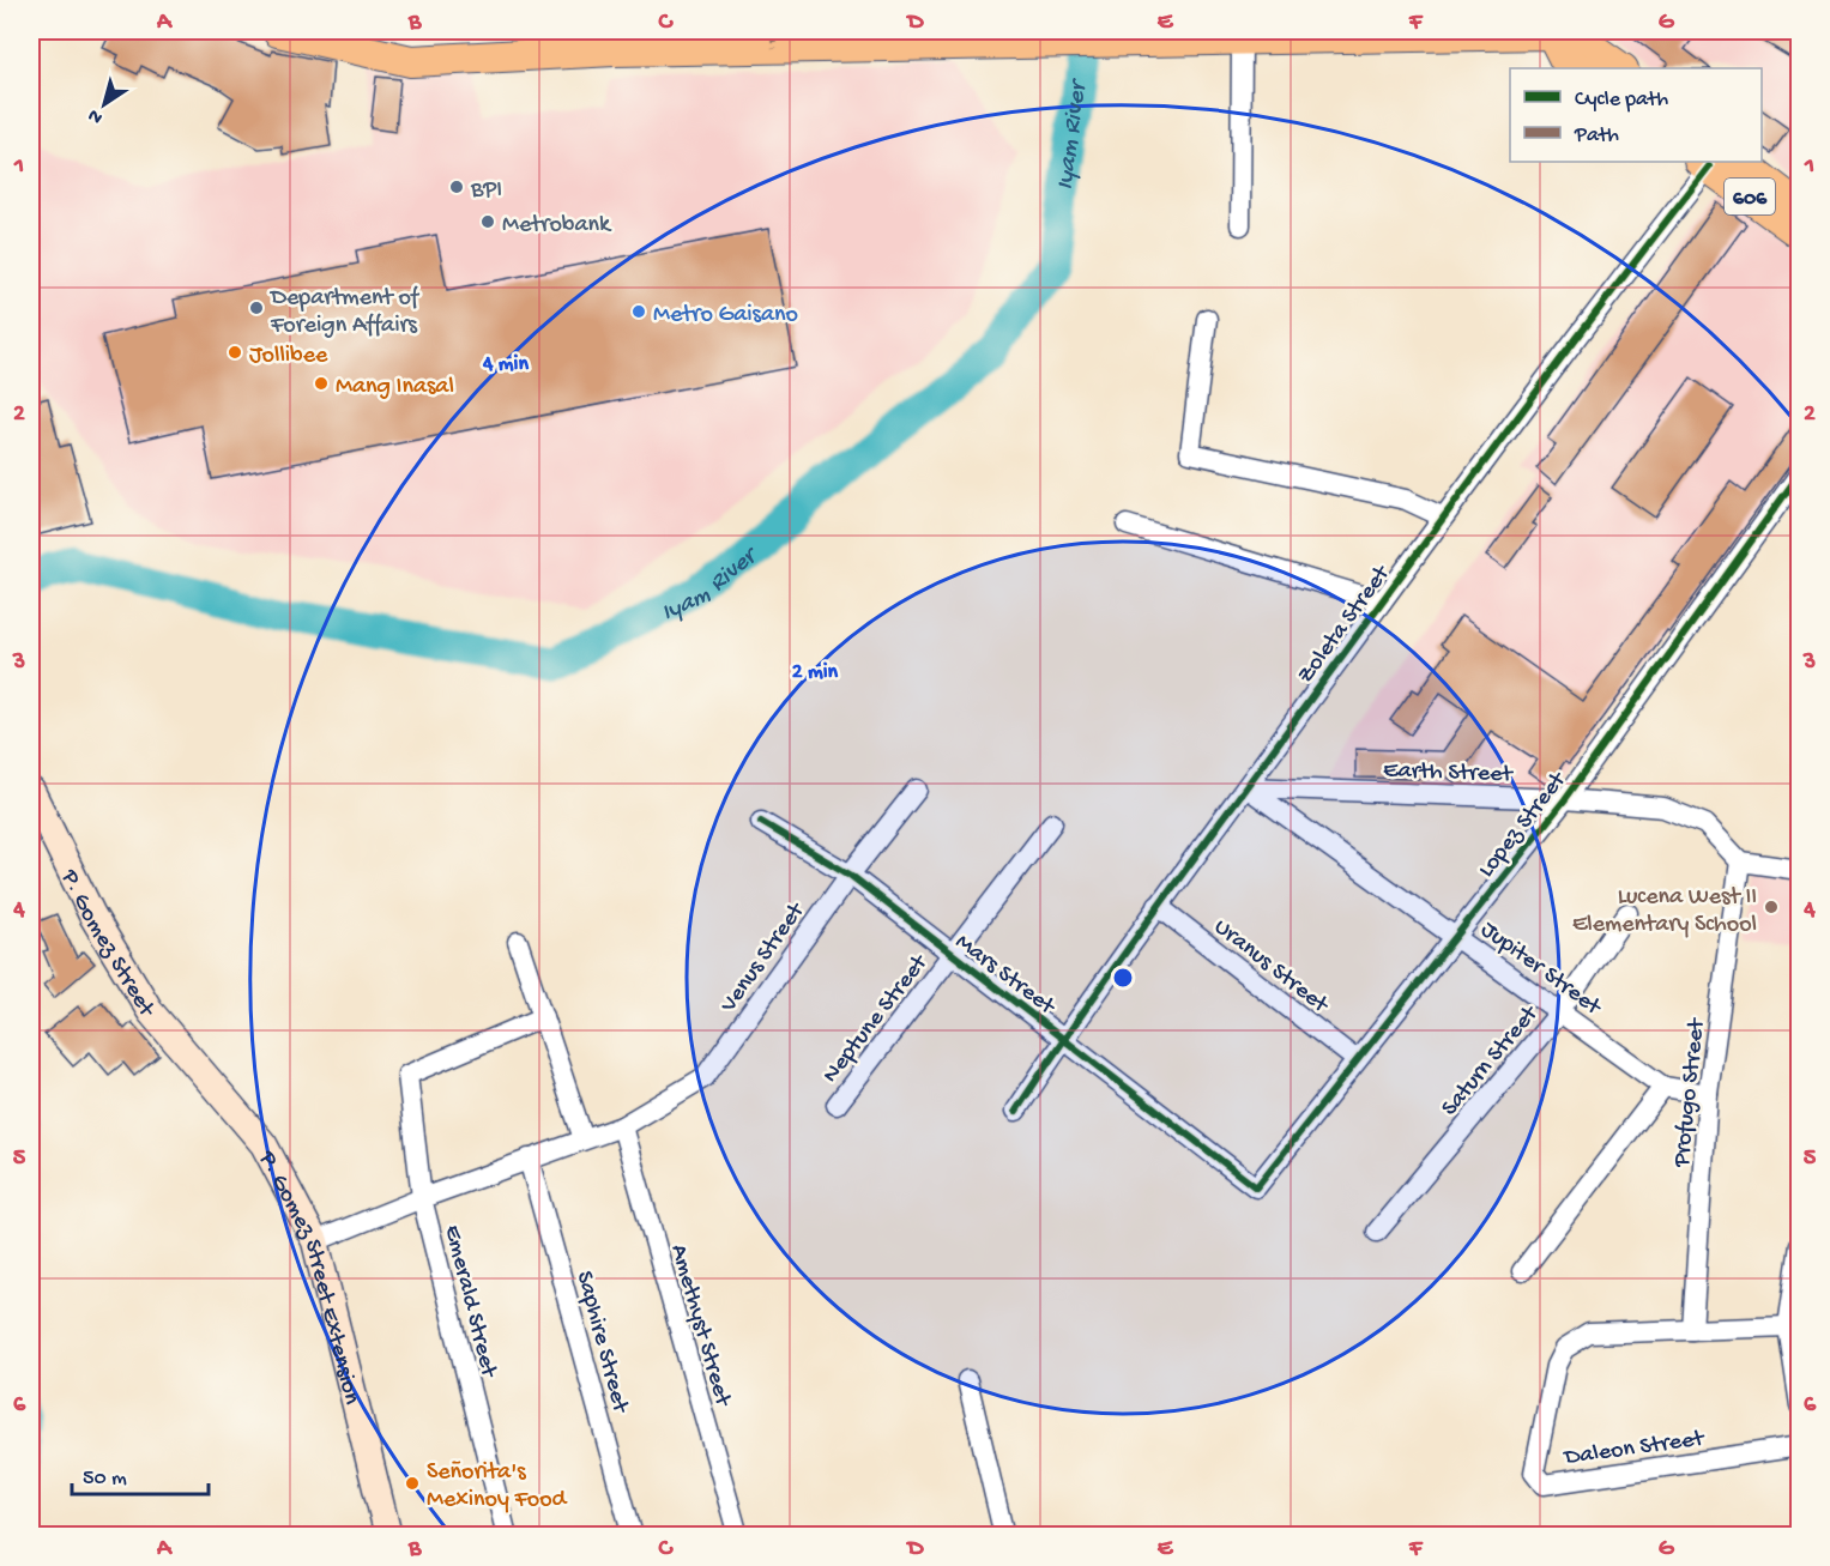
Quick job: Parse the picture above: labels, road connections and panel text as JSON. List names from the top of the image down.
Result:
{
  "streets": {
    "main road": ["606", "P. Gomez Street", "P. Gomez Street Extension"],
    "street": [
      "Zoleta Street",
      "Earth Street",
      "Lopez Street",
      "Venus Street",
      "Uranus Street",
      "Jupiter Street",
      "Mars Street",
      "Neptune Street",
      "Saturn Street",
      "Profugo Street",
      "Emerald Street",
      "Amethyst Street",
      "Saphire Street",
      "Daleon Street"
    ]
  },
  "crossings": [
    ["606", "Zoleta Street"],
    ["Zoleta Street", "Earth Street"],
    ["Zoleta Street", "Uranus Street"],
    ["Zoleta Street", "Jupiter Street"],
    ["Zoleta Street", "Mars Street"],
    ["Earth Street", "Lopez Street"],
    ["Earth Street", "Jupiter Street"],
    ["Earth Street", "Profugo Street"],
    ["Lopez Street", "Uranus Street"],
    ["Lopez Street", "Jupiter Street"],
    ["Lopez Street", "Mars Street"],
    ["P. Gomez Street", "P. Gomez Street Extension"],
    ["Venus Street", "Mars Street"],
    ["Venus Street", "P. Gomez Street Extension"],
    ["Venus Street", "Emerald Street"],
    ["Venus Street", "Amethyst Street"],
    ["Venus Street", "Saphire Street"],
    ["Jupiter Street", "Saturn Street"],
    ["Jupiter Street", "Profugo Street"],
    ["Mars Street", "Neptune Street"],
    ["Profugo Street", "Daleon Street"]
  ],
  "water": ["Iyam River"],
  "places": [
    "BPI",
    "Metrobank",
    "Department of Foreign Affairs",
    "Metro Gaisano",
    "Jollibee",
    "Mang Inasal",
    "Lucena West II Elementary School",
    "Señorita's Mexinoy Food"
  ],
  "legend": ["Cycle path", "Path"],
  "scale_bar": "50 m",
  "north": "bottom left",
  "grid": {
    "columns": [
      "A",
      "B",
      "C",
      "D",
      "E",
      "F",
      "G"
    ],
    "rows": [
      "1",
      "2",
      "3",
      "4",
      "5",
      "6"
    ]
  },
  "rings": ["4 min", "2 min"]
}
